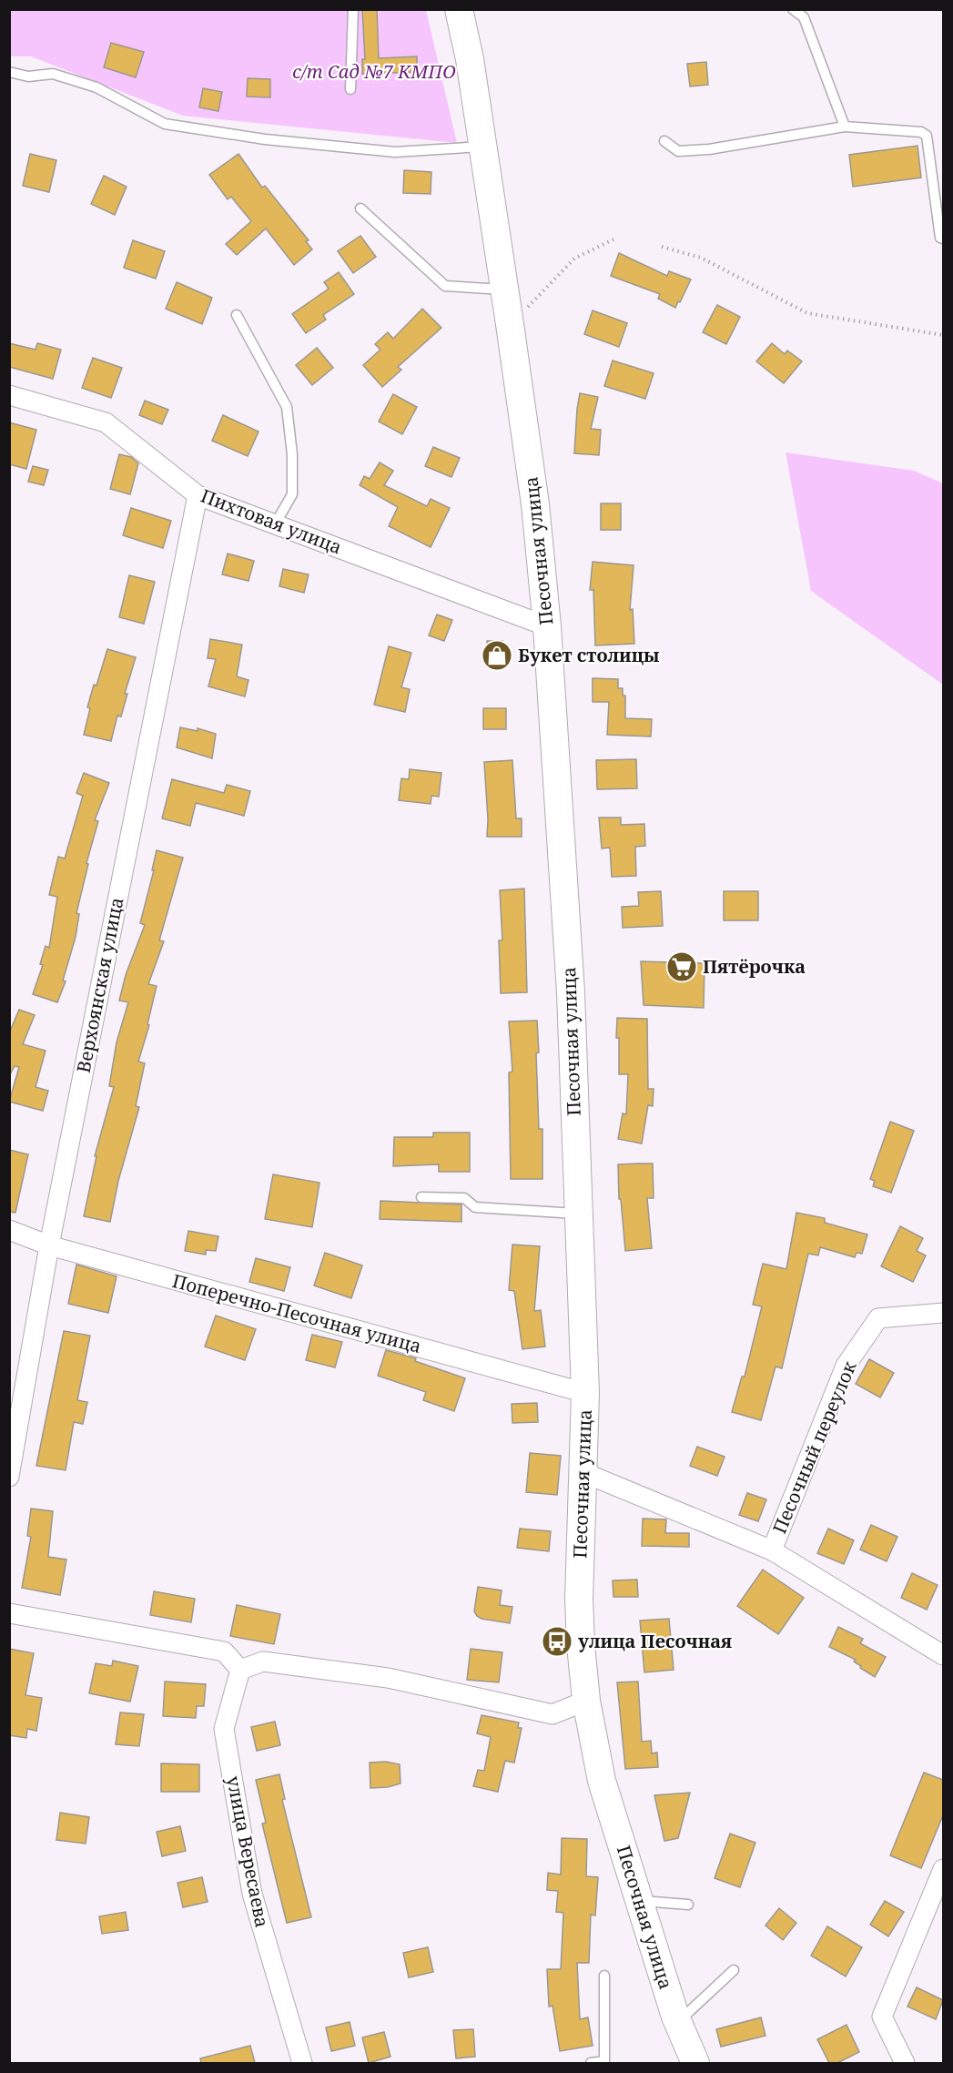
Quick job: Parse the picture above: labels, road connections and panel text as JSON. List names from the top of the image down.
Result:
{
  "streets": {
    "main road": ["Песочная улица"],
    "street": [
      "Пихтовая улица",
      "Верхоянская улица",
      "Поперечно-Песочная улица",
      "Песочный переулок",
      "улица Вересаева"
    ]
  },
  "crossings": [
    ["Пихтовая улица", "Песочная улица"],
    ["Пихтовая улица", "Верхоянская улица"],
    ["Песочная улица", "Поперечно-Песочная улица"],
    ["Верхоянская улица", "Поперечно-Песочная улица"]
  ],
  "parks": ["с/т Сад №7 КМПО"],
  "places": {
    "shop": ["Букет столицы"],
    "supermarket": ["Пятёрочка"],
    "bus stop": ["улица Песочная"]
  }
}
